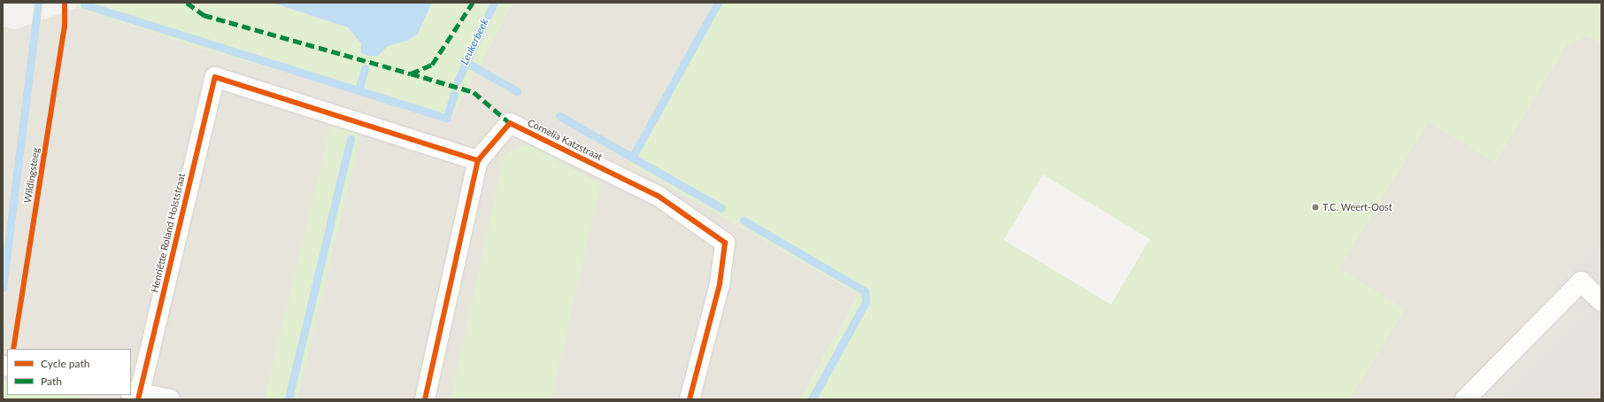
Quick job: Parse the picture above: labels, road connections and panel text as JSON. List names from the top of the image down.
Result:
{
  "streets": {
    "street": ["Cornelia Katzstraat", "Henriëtte Roland Holststraat"],
    "cycle path": ["Wildingsteeg"]
  },
  "crossings": [
    ["Cornelia Katzstraat", "Henriëtte Roland Holststraat"]
  ],
  "water": ["Leukerbeek"],
  "places": ["T.C. Weert-Oost"],
  "legend": ["Cycle path", "Path"]
}
